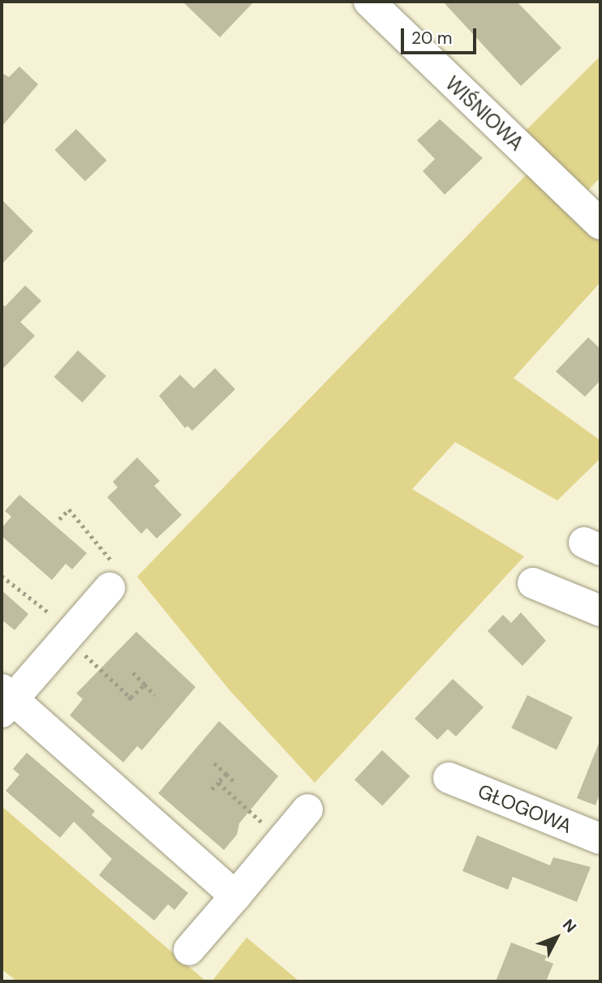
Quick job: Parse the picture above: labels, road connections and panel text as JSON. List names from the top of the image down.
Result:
{
  "streets": {
    "street": ["WIŚNIOWA", "GŁOGOWA"]
  },
  "scale_bar": "20 m",
  "north": "top right"
}
